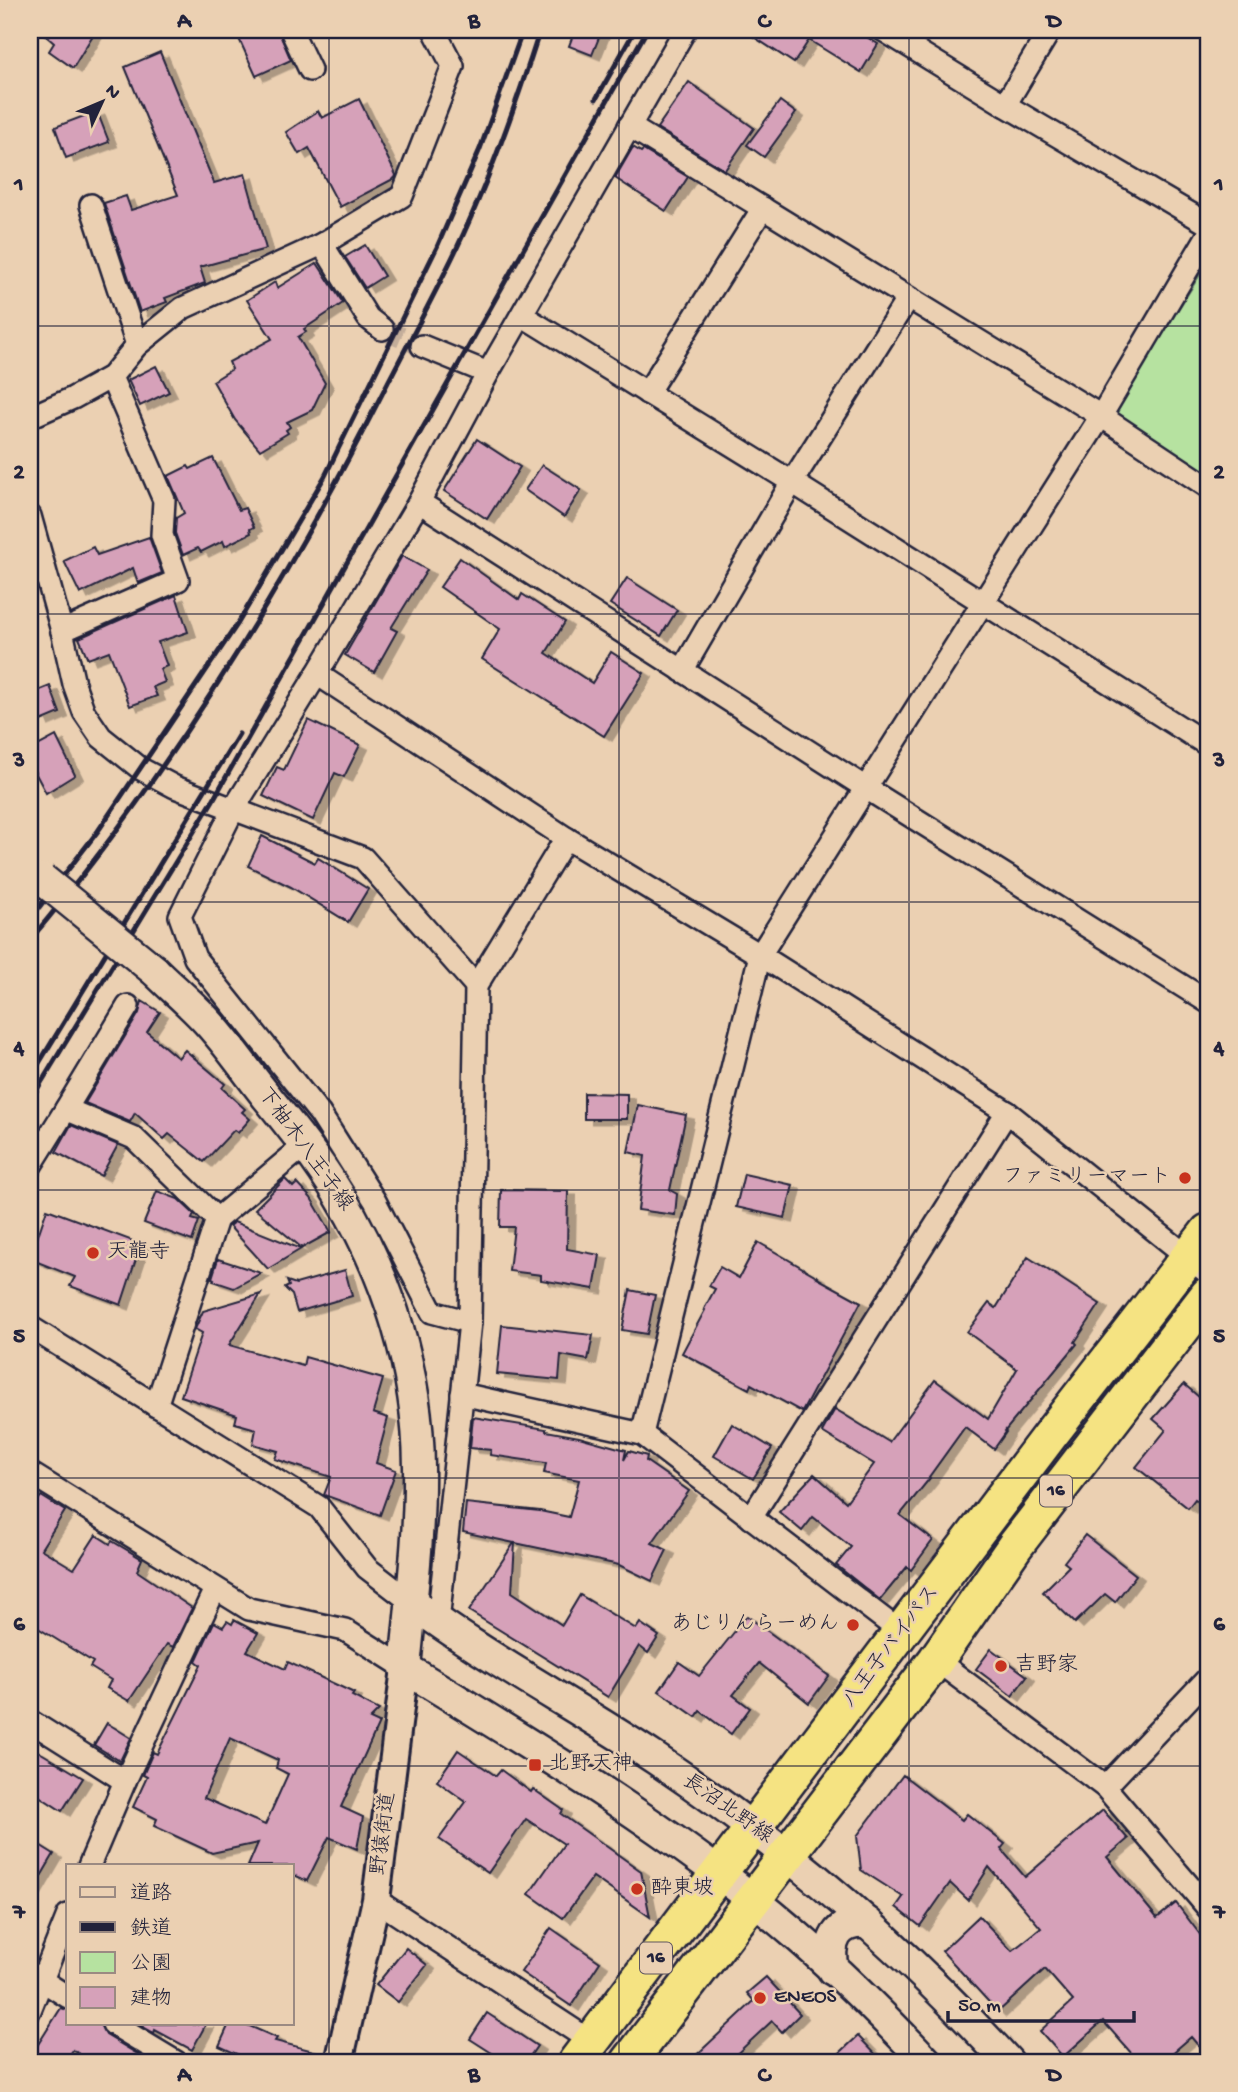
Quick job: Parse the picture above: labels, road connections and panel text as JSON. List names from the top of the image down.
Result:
{
  "streets": {
    "highway": ["16", "八王子バイパス"],
    "main road": ["下柚木八王子線", "長沼北野線", "野猿街道"]
  },
  "crossings": [
    ["下柚木八王子線", "長沼北野線"],
    ["下柚木八王子線", "野猿街道"],
    ["八王子バイパス", "長沼北野線"],
    ["長沼北野線", "野猿街道"]
  ],
  "places": {
    "other": [
      "ファミリーマート",
      "天龍寺",
      "あじりんらーめん",
      "吉野家",
      "酔東坡",
      "ENEOS"
    ],
    "transit": ["北野天神"]
  },
  "legend": [
    "道路",
    "鉄道",
    "公園",
    "建物"
  ],
  "scale_bar": "50 m",
  "north": "top right",
  "grid": {
    "columns": [
      "A",
      "B",
      "C",
      "D"
    ],
    "rows": [
      "1",
      "2",
      "3",
      "4",
      "5",
      "6",
      "7"
    ]
  }
}
